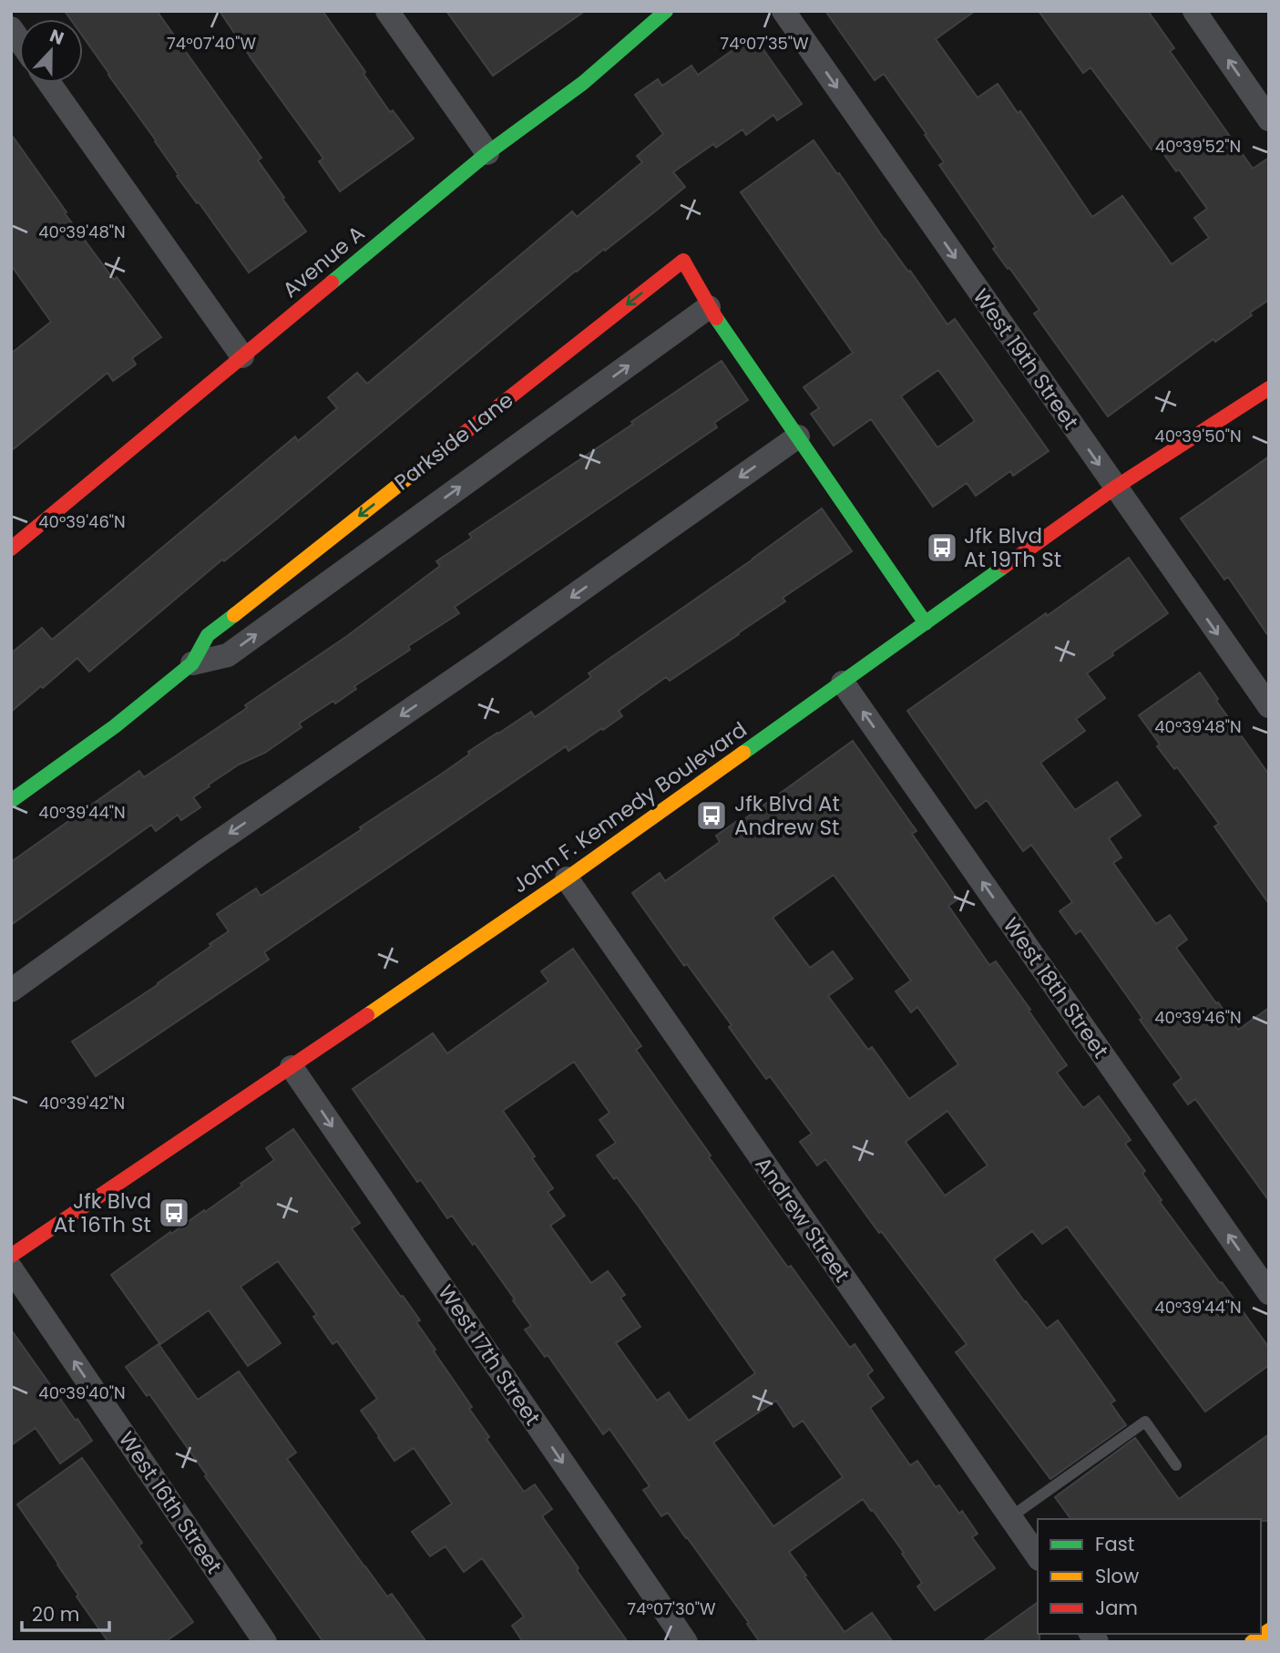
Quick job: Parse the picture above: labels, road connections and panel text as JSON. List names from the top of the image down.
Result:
{
  "streets": {
    "street": [
      "Avenue A",
      "West 19th Street",
      "Parkside Lane",
      "John F. Kennedy Boulevard",
      "West 18th Street",
      "Andrew Street",
      "West 17th Street",
      "West 16th Street"
    ]
  },
  "crossings": [
    ["West 19th Street", "John F. Kennedy Boulevard"],
    ["Parkside Lane", "John F. Kennedy Boulevard"],
    ["John F. Kennedy Boulevard", "West 18th Street"],
    ["John F. Kennedy Boulevard", "Andrew Street"],
    ["John F. Kennedy Boulevard", "West 17th Street"]
  ],
  "one_way": [
    "West 19th Street",
    "West 18th Street",
    "West 17th Street",
    "West 16th Street"
  ],
  "places": {
    "bus stop": ["Jfk Blvd At 19Th St", "Jfk Blvd At Andrew St", "Jfk Blvd At 16Th St"]
  },
  "legend": ["Fast", "Slow", "Jam"],
  "scale_bar": "20 m",
  "north": "top",
  "coordinates": [
    "74°07'40\"W",
    "74°07'35\"W",
    "40°39'52\"N",
    "40°39'48\"N",
    "40°39'50\"N",
    "40°39'46\"N",
    "40°39'44\"N",
    "40°39'42\"N",
    "40°39'40\"N",
    "74°07'30\"W"
  ]
}
